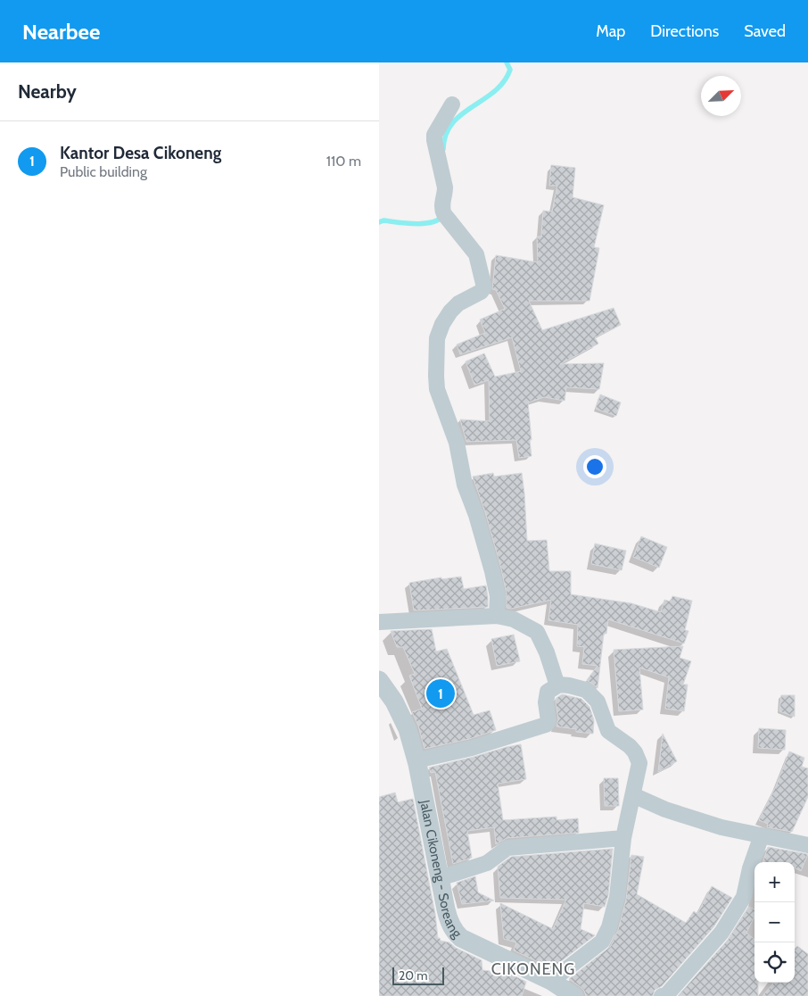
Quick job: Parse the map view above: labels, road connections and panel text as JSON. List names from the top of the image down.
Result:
{
  "streets": {
    "street": ["Jalan Cikoneng - Soreang"]
  },
  "districts": ["CIKONENG"],
  "scale_bar": "20 m",
  "north": "top right",
  "page": {
    "header": "Nearbee",
    "nav": ["Map", "Directions", "Saved"],
    "heading": "Nearby",
    "list": [
      {
        "mark": "1",
        "name": "Kantor Desa Cikoneng",
        "note": "Public building",
        "value": "110 m"
      }
    ],
    "pins": "1",
    "map_buttons": ["+", "−"],
    "scale": "20 m"
  }
}
